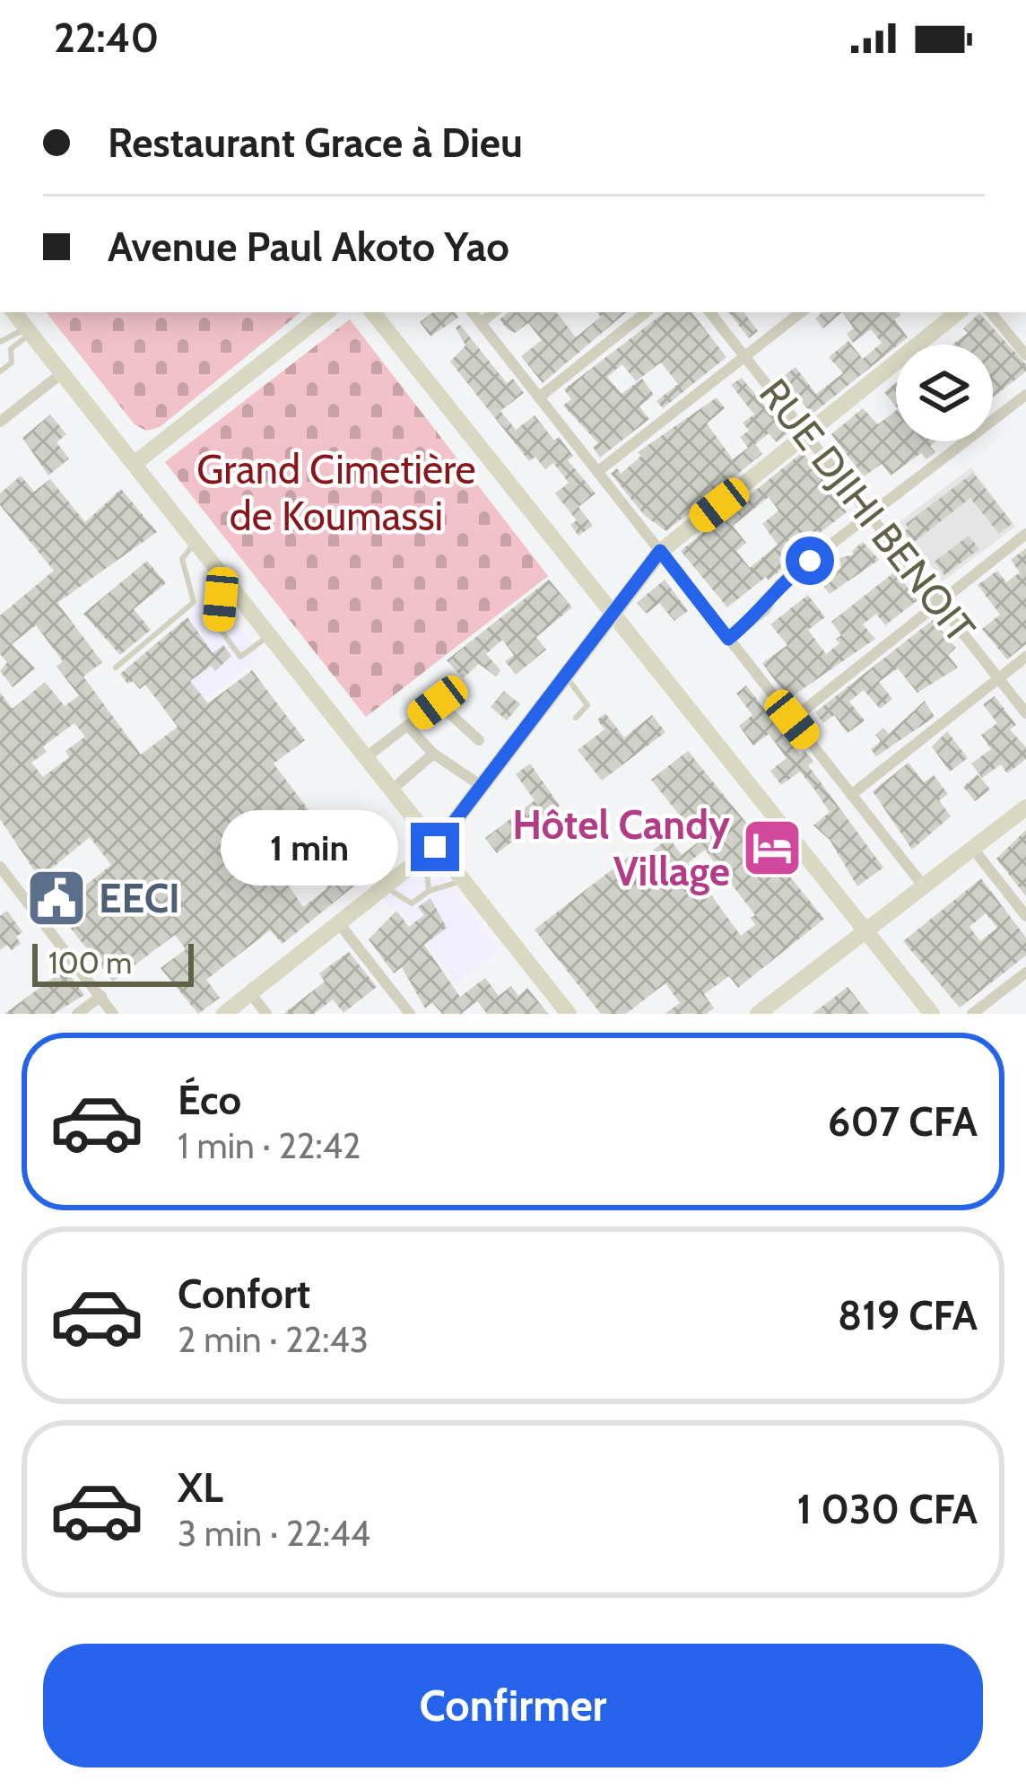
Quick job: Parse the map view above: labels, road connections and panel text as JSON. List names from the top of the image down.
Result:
{
  "streets": {
    "street": ["RUE DJIHI BENOIT"]
  },
  "parks": ["Grand Cimetière de Koumassi"],
  "places": {
    "hotel": ["Hôtel Candy Village"],
    "public building": ["EECI"]
  },
  "scale_bar": "100 m",
  "page": {
    "status": "22:40",
    "banner": ["Restaurant Grace à Dieu", "Avenue Paul Akoto Yao"],
    "bubble": "1 min",
    "scale": "100 m",
    "list": [
      {
        "name": "Éco",
        "note": "1 min · 22:42",
        "value": "607 CFA"
      },
      {
        "name": "Confort",
        "note": "2 min · 22:43",
        "value": "819 CFA"
      },
      {
        "name": "XL",
        "note": "3 min · 22:44",
        "value": "1 030 CFA"
      }
    ],
    "buttons": "Confirmer"
  }
}
